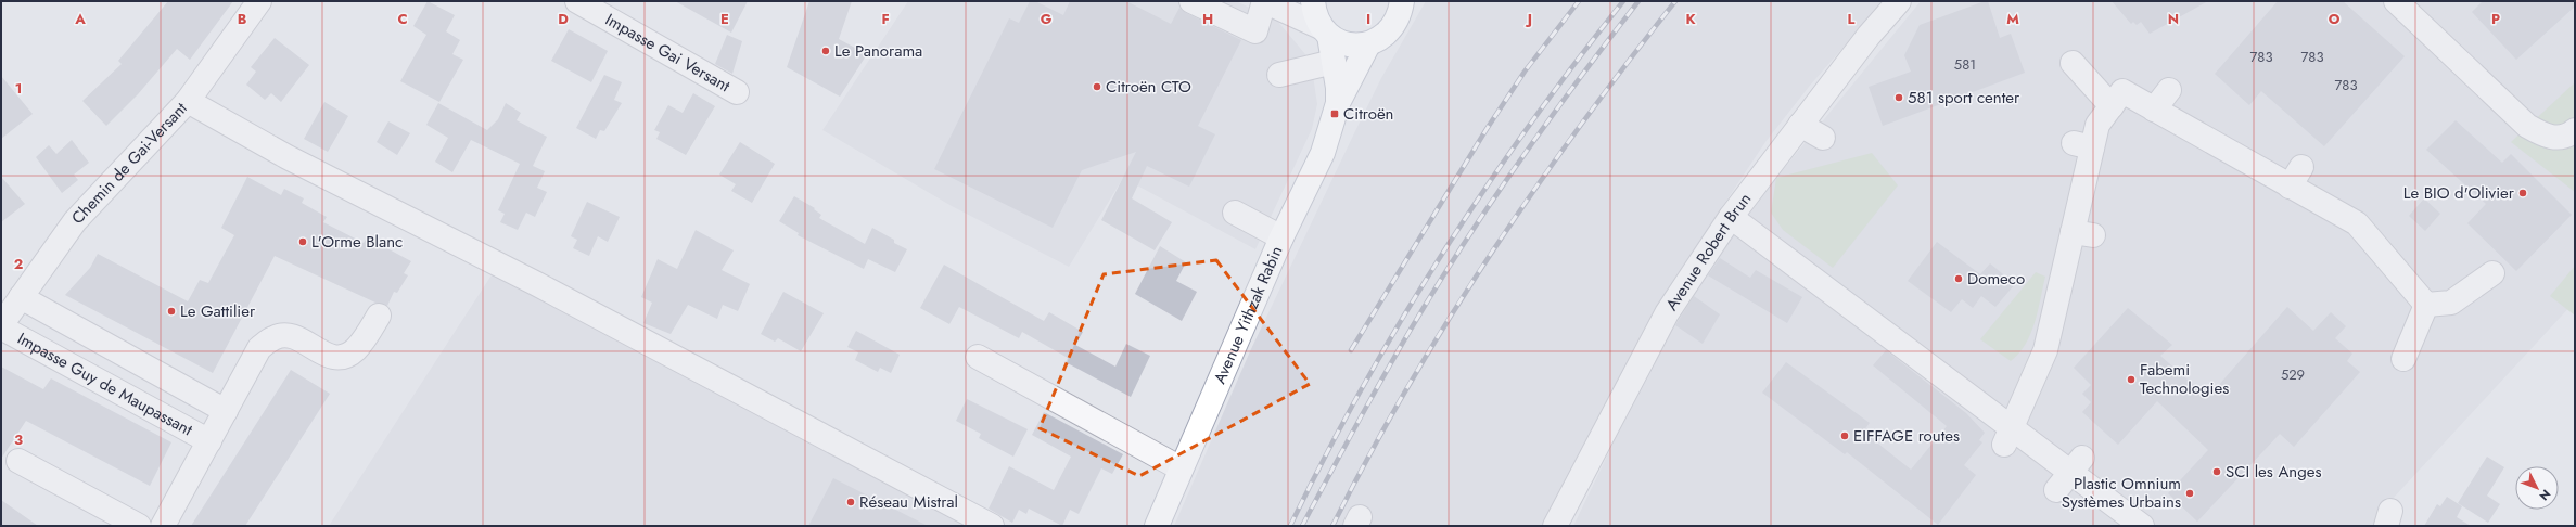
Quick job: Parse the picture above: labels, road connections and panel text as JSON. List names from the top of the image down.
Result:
{
  "streets": {
    "main road": ["Avenue Yithzak Rabin"],
    "street": [
      "Impasse Gai Versant",
      "Chemin de Gai-Versant",
      "Avenue Robert Brun",
      "Impasse Guy de Maupassant"
    ]
  },
  "crossings": [
    ["Chemin de Gai-Versant", "Impasse Guy de Maupassant"]
  ],
  "places": {
    "other": [
      "Le Panorama",
      "Citroën CTO",
      "581 sport center",
      "Le BIO d'Olivier",
      "L'Orme Blanc",
      "Domeco",
      "Le Gattilier",
      "Fabemi Technologies",
      "EIFFAGE routes",
      "SCI les Anges",
      "Plastic Omnium Systèmes Urbains",
      "Réseau Mistral"
    ],
    "transit": ["Citroën"]
  },
  "house_numbers": [
    "783",
    "783",
    "581",
    "783",
    "529"
  ],
  "north": "bottom right",
  "grid": {
    "columns": [
      "A",
      "B",
      "C",
      "D",
      "E",
      "F",
      "G",
      "H",
      "I",
      "J",
      "K",
      "L",
      "M",
      "N",
      "O",
      "P"
    ],
    "rows": ["1", "2", "3"]
  }
}
